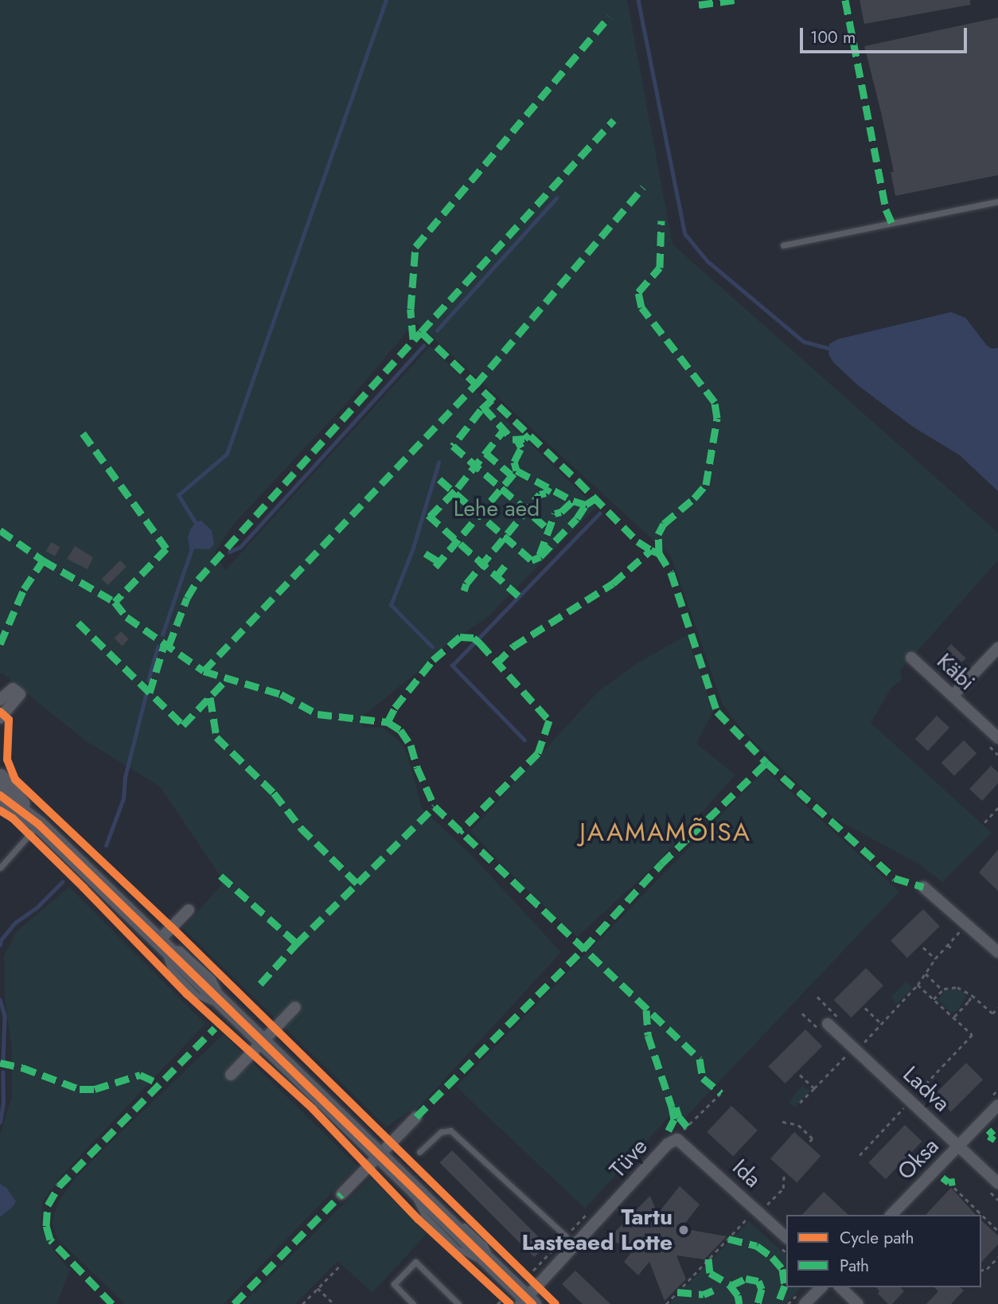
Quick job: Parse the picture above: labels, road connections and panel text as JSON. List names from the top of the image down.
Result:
{
  "streets": {
    "street": [
      "Käbi",
      "Ladva",
      "Tüve",
      "Oksa",
      "Ida"
    ]
  },
  "crossings": [
    ["Ladva", "Oksa"],
    ["Tüve", "Ida"]
  ],
  "districts": ["JAAMAMÕISA"],
  "parks": ["Lehe aed"],
  "places": ["Tartu Lasteaed Lotte"],
  "legend": ["Cycle path", "Path"],
  "scale_bar": "100 m"
}
